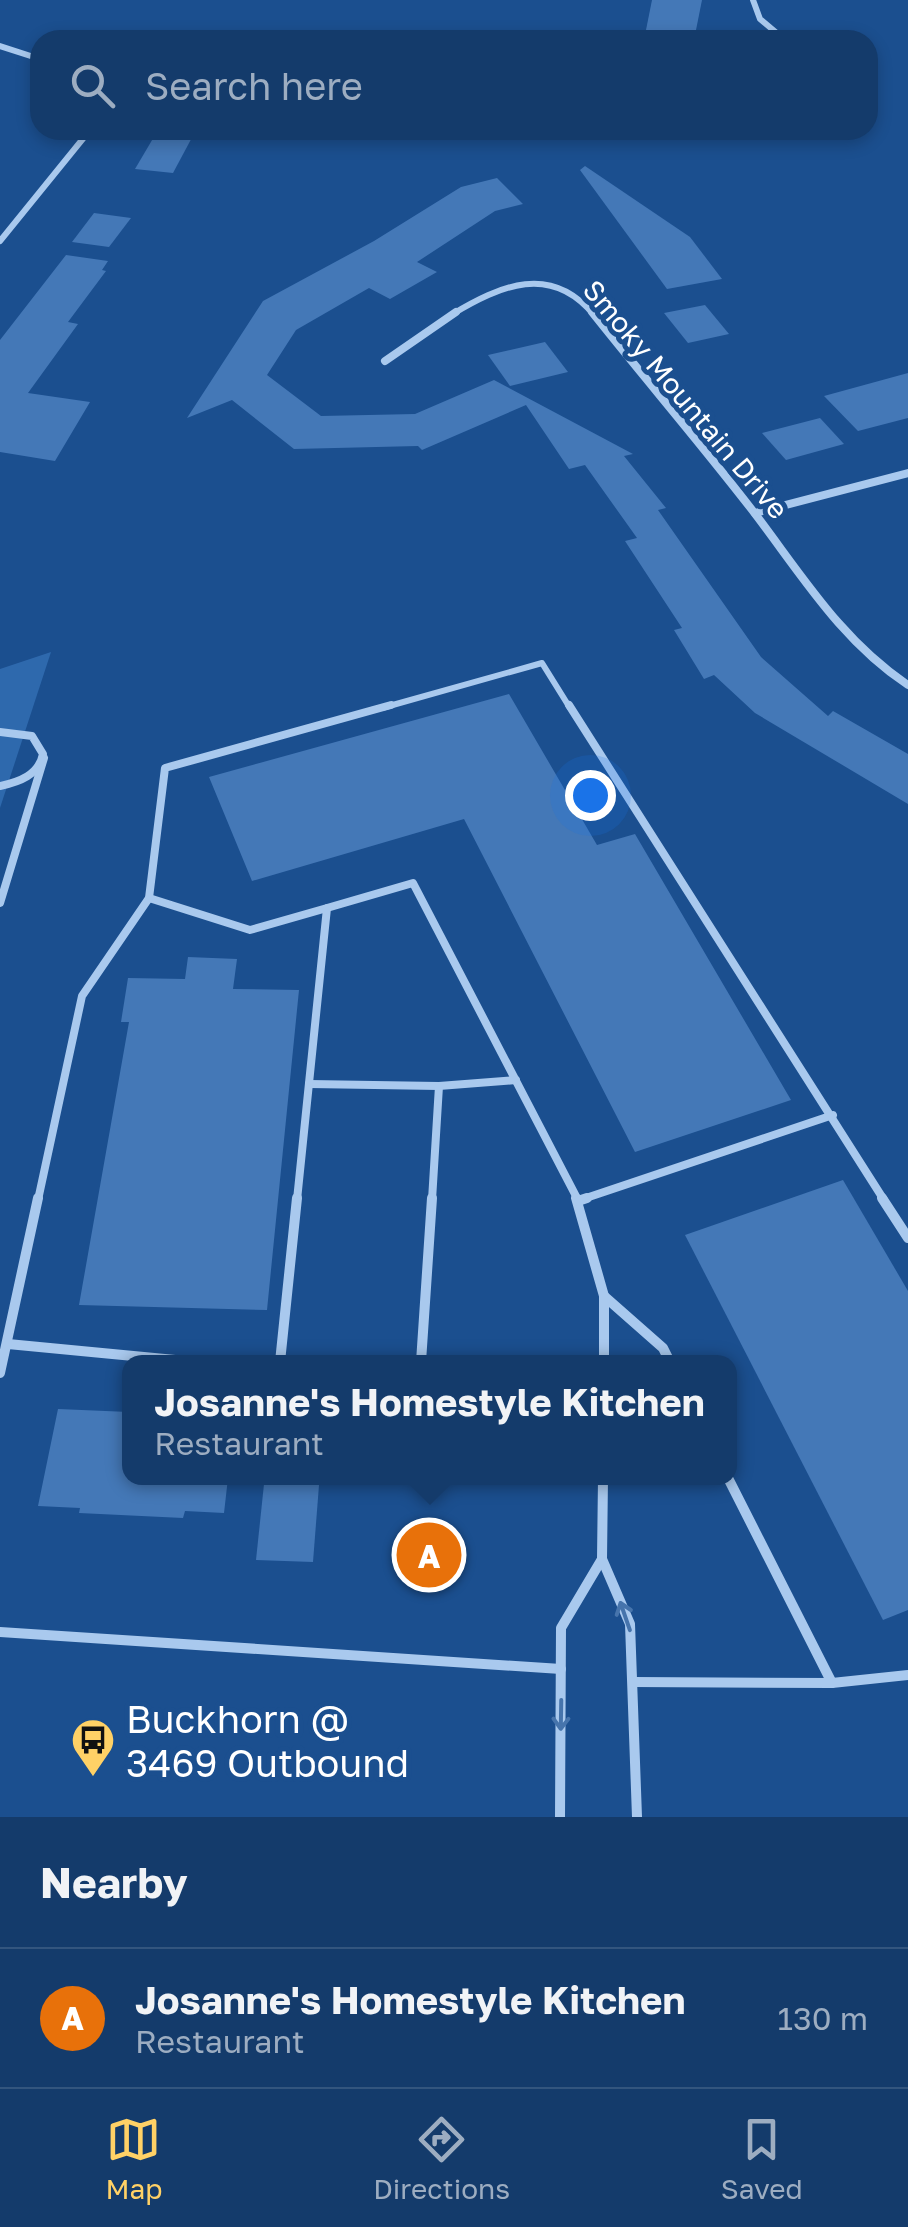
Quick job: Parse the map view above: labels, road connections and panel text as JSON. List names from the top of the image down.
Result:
{
  "streets": {
    "street": ["Smoky Mountain Drive"]
  },
  "places": {
    "bus stop": ["Buckhorn @ 3469 Outbound"]
  },
  "page": {
    "search": "Search here",
    "popup": ["Josanne's Homestyle Kitchen", "Restaurant"],
    "pins": "A",
    "heading": "Nearby",
    "list": [
      {
        "mark": "A",
        "name": "Josanne's Homestyle Kitchen",
        "note": "Restaurant",
        "value": "130 m"
      }
    ],
    "nav": ["Map", "Directions", "Saved"]
  }
}
